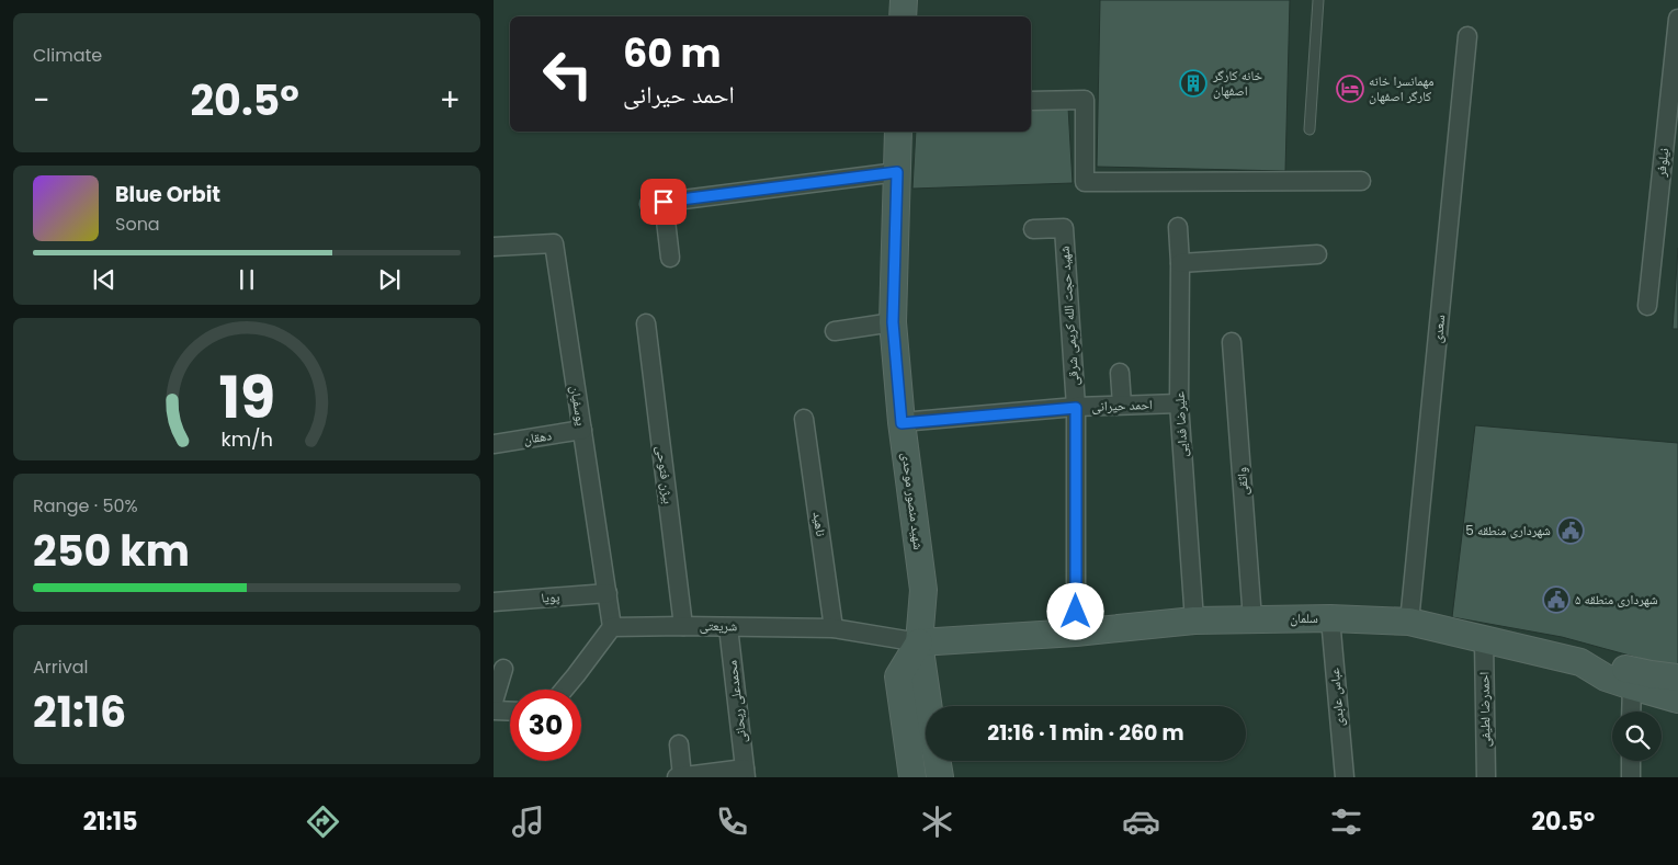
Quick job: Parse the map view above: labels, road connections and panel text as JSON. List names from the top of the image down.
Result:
{
  "streets": {
    "street": [
      "نیلوفر",
      "شهید حجت الله کریمی شرقی",
      "سعدی",
      "یوسفیان",
      "احمد حیرانی",
      "علیرضا فدایی",
      "دهقان",
      "بیژن فتوحی",
      "واثقی",
      "شهید منصور موحدی",
      "ناهید",
      "پویا",
      "سلمان",
      "شریعتی",
      "عباس عابدی",
      "محمدعلی ریحانی",
      "احمدرضا لطیفی"
    ]
  },
  "crossings": [
    ["شهید حجت الله کریمی شرقی", "احمد حیرانی"],
    ["شهید حجت الله کریمی شرقی", "سلمان"],
    ["سعدی", "سلمان"],
    ["یوسفیان", "دهقان"],
    ["یوسفیان", "پویا"],
    ["یوسفیان", "شریعتی"],
    ["احمد حیرانی", "علیرضا فدایی"],
    ["احمد حیرانی", "شهید منصور موحدی"],
    ["علیرضا فدایی", "سلمان"],
    ["بیژن فتوحی", "شریعتی"],
    ["واثقی", "سلمان"],
    ["شهید منصور موحدی", "سلمان"],
    ["شهید منصور موحدی", "شریعتی"],
    ["ناهید", "شریعتی"],
    ["سلمان", "شریعتی"],
    ["سلمان", "عباس عابدی"],
    ["سلمان", "احمدرضا لطیفی"],
    ["شریعتی", "محمدعلی ریحانی"]
  ],
  "places": {
    "building": ["خانه کارگر اصفهان"],
    "hotel": ["مهمانسرا خانه کارگر اصفهان"],
    "public building": ["شهرداری منطقه 5", "شهرداری منطقه ۵"]
  },
  "page": {
    "tile": [
      "Climate",
      ["Range · 50%", "250 km"],
      ["Arrival", "21:16"]
    ],
    "turn": ["60 m", "احمد حیرانی"],
    "heat": ["−", "20.5°", "+"],
    "song": ["Blue Orbit", "Sona"],
    "limit": "30",
    "trip": "21:16 · 1 min · 260 m",
    "tabs": ["21:15", "20.5°"],
    "gauge": ["19", "km/h"]
  }
}
